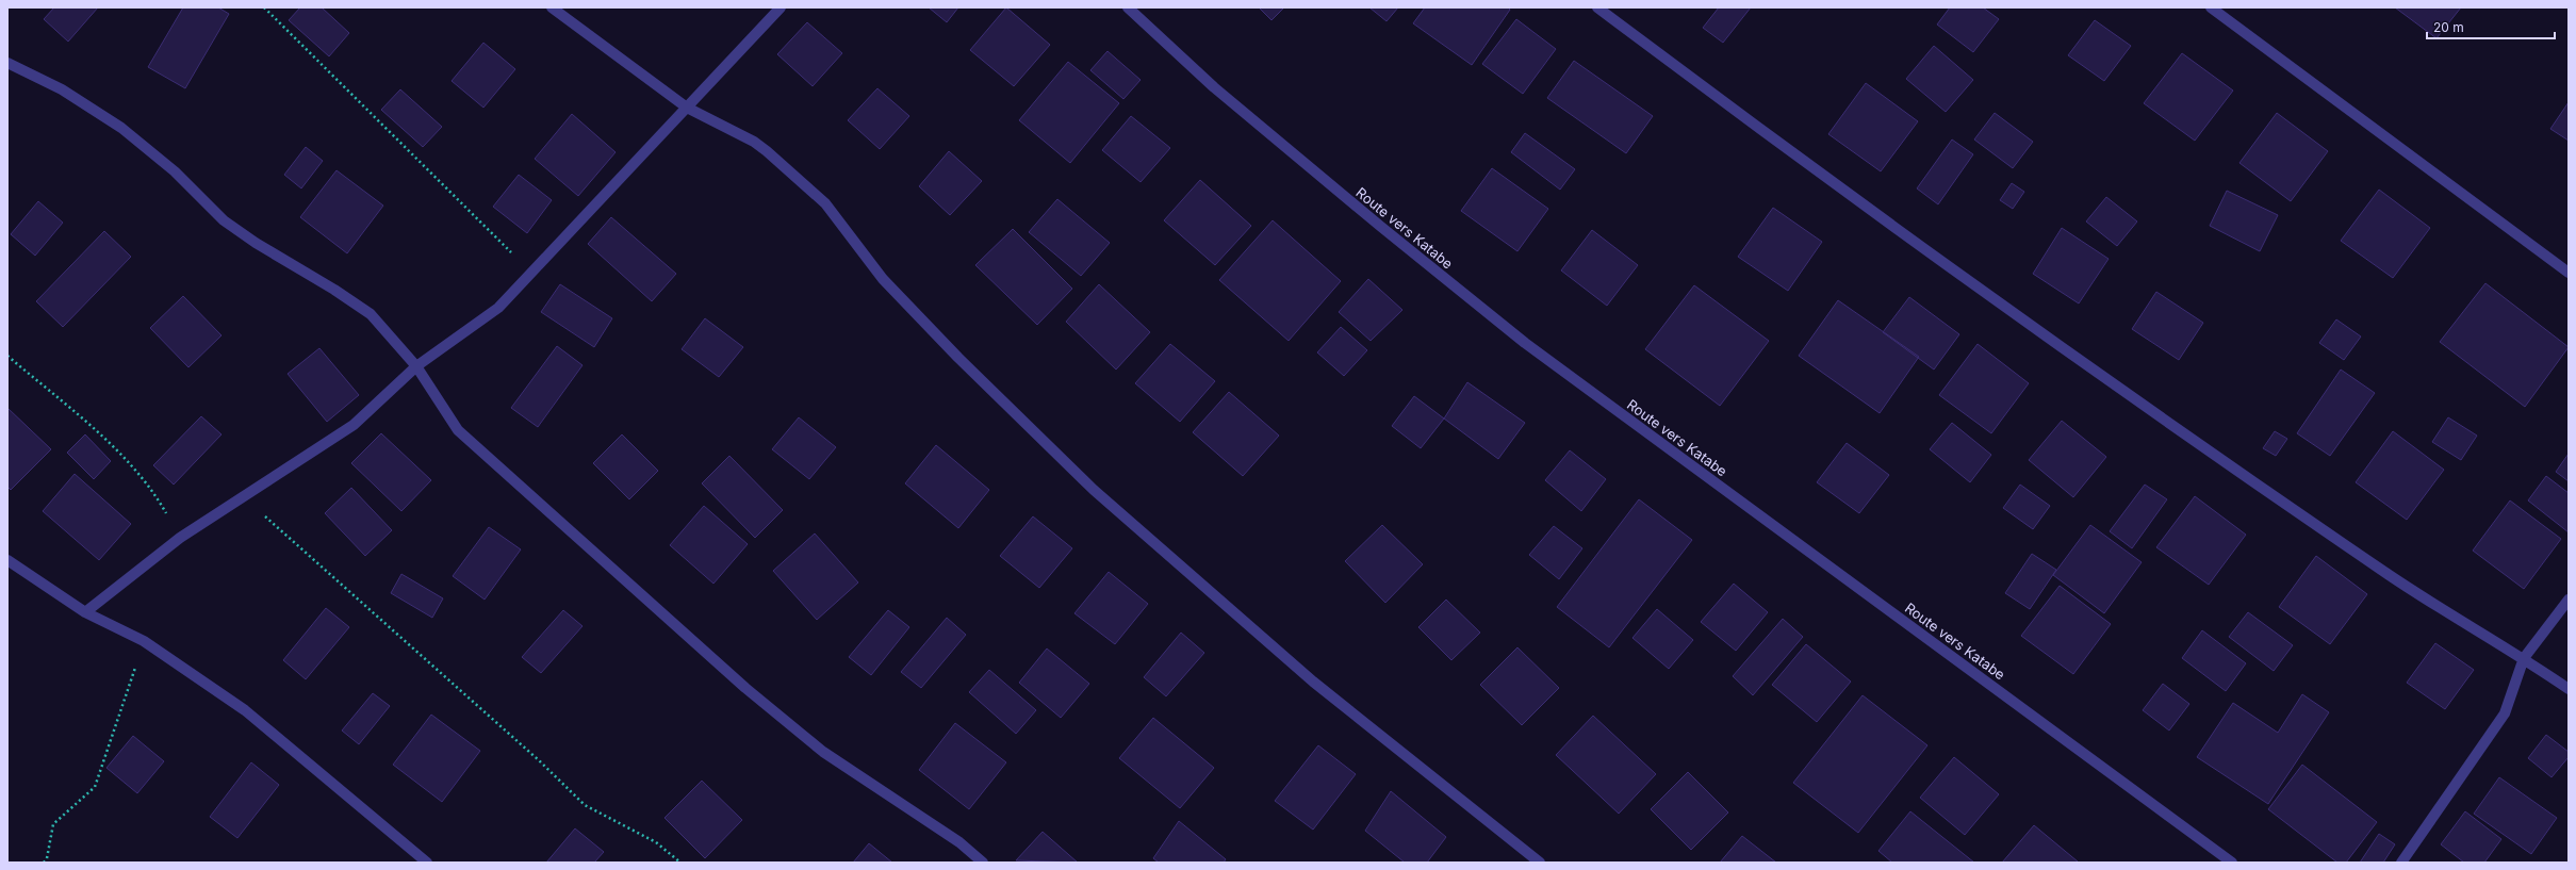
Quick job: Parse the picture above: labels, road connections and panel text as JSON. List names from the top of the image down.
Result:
{
  "streets": {
    "street": ["Route vers Katabe"]
  },
  "scale_bar": "20 m"
}
